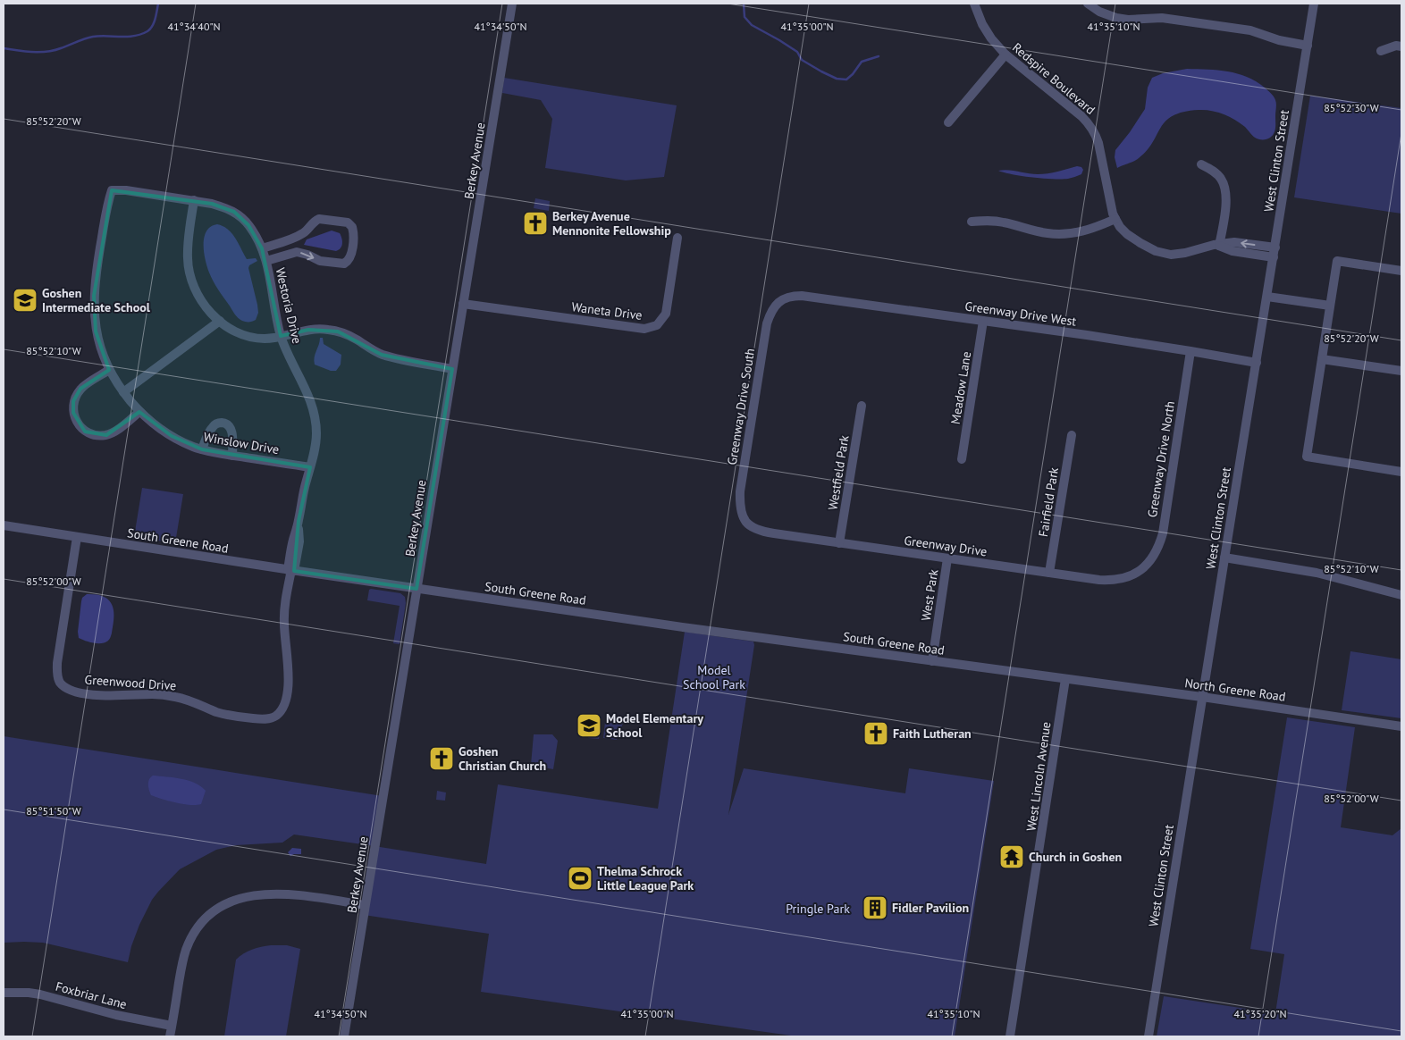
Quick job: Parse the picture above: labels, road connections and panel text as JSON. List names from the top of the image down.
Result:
{
  "streets": {
    "street": [
      "Redspire Boulevard",
      "Berkey Avenue",
      "West Clinton Street",
      "Westoria Drive",
      "Waneta Drive",
      "Greenway Drive West",
      "Meadow Lane",
      "Greenway Drive South",
      "Winslow Drive",
      "Greenway Drive North",
      "Westfield Park",
      "Fairfield Park",
      "South Greene Road",
      "Greenway Drive",
      "West Park",
      "Greenwood Drive",
      "North Greene Road",
      "West Lincoln Avenue",
      "Foxbriar Lane"
    ]
  },
  "crossings": [
    ["Redspire Boulevard", "West Clinton Street"],
    ["Berkey Avenue", "Waneta Drive"],
    ["Berkey Avenue", "South Greene Road"],
    ["West Clinton Street", "Greenway Drive West"],
    ["West Clinton Street", "North Greene Road"],
    ["Westoria Drive", "Winslow Drive"],
    ["Westoria Drive", "South Greene Road"],
    ["Westoria Drive", "Greenwood Drive"],
    ["Greenway Drive West", "Meadow Lane"],
    ["Greenway Drive West", "Greenway Drive South"],
    ["Greenway Drive West", "Greenway Drive North"],
    ["Greenway Drive South", "Greenway Drive"],
    ["Greenway Drive North", "Greenway Drive"],
    ["Westfield Park", "Greenway Drive"],
    ["Fairfield Park", "Greenway Drive"],
    ["South Greene Road", "West Park"],
    ["South Greene Road", "Greenwood Drive"],
    ["South Greene Road", "North Greene Road"],
    ["South Greene Road", "West Lincoln Avenue"],
    ["Greenway Drive", "West Park"],
    ["North Greene Road", "West Lincoln Avenue"]
  ],
  "parks": ["Model School Park", "Pringle Park"],
  "places": {
    "church": ["Berkey Avenue Mennonite Fellowship", "Faith Lutheran", "Goshen Christian Church"],
    "school or university": ["Goshen Intermediate School", "Model Elementary School"],
    "temple": ["Church in Goshen"],
    "sports": ["Thelma Schrock Little League Park"],
    "building": ["Fidler Pavilion"]
  },
  "coordinates": [
    "41°34'40\"N",
    "41°34'50\"N",
    "41°35'00\"N",
    "41°35'10\"N",
    "85°52'30\"W",
    "85°52'20\"W",
    "85°52'10\"W",
    "85°52'00\"W",
    "85°51'50\"W",
    "41°35'20\"N"
  ]
}
